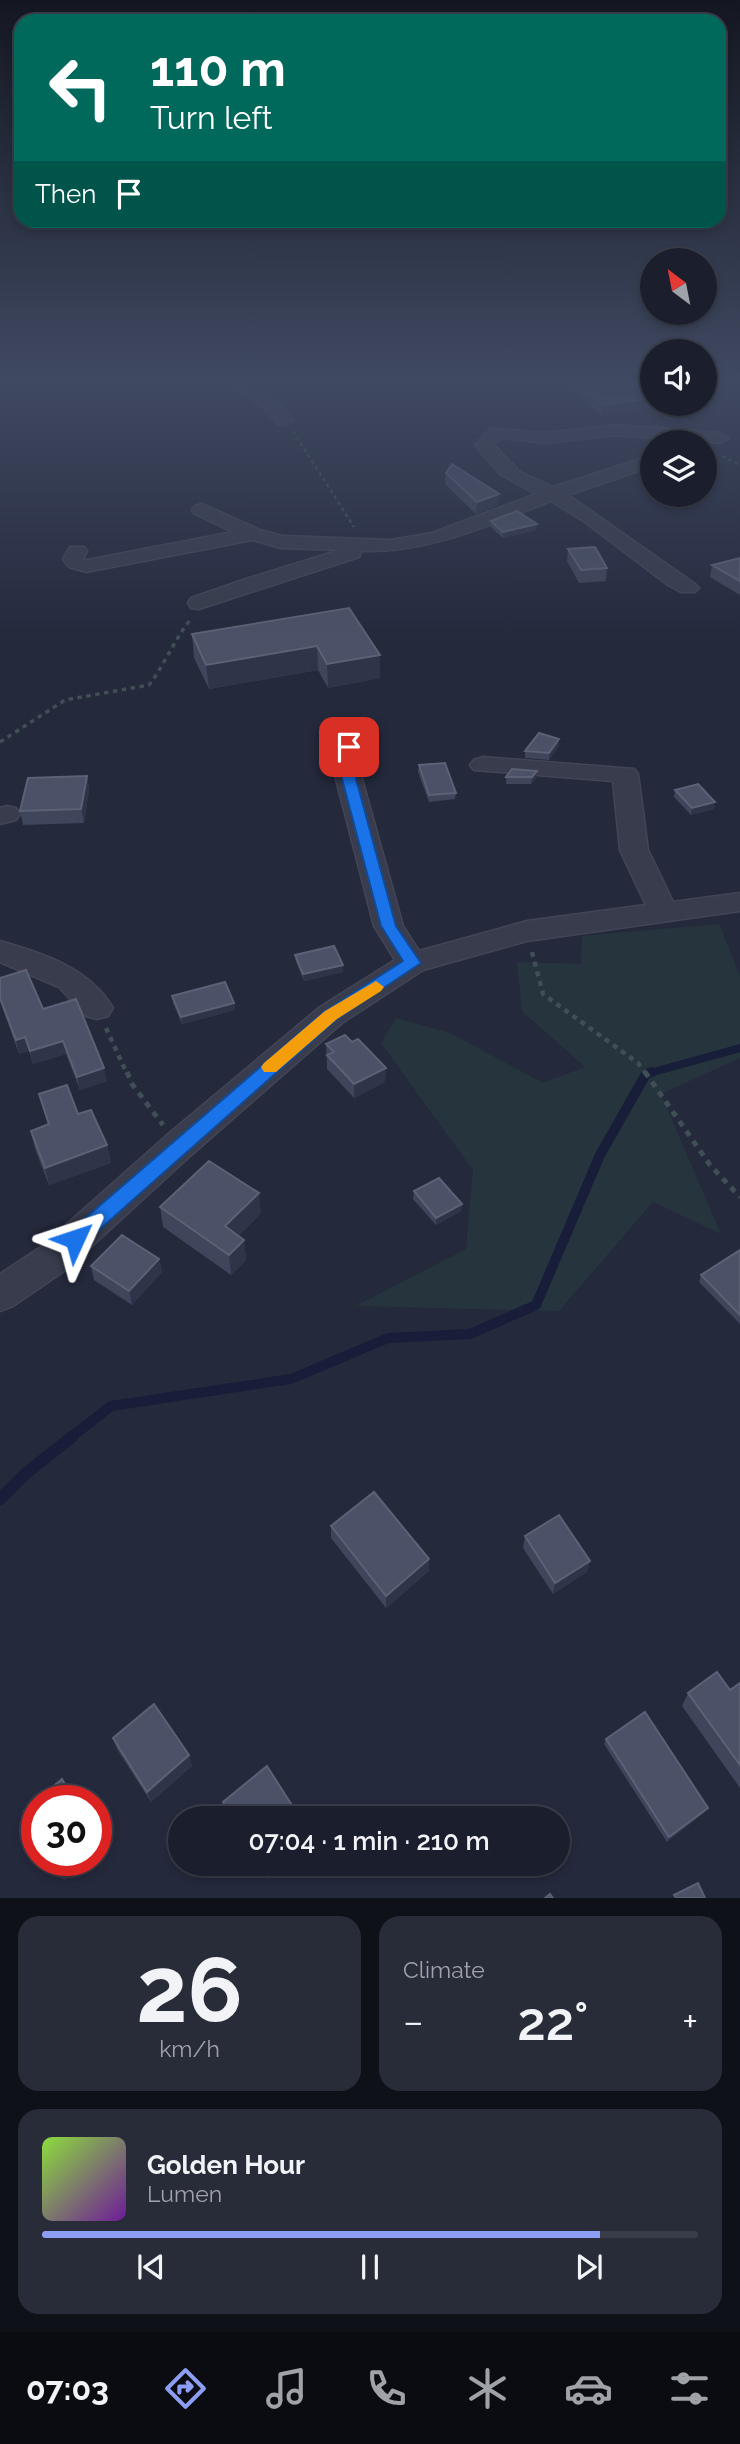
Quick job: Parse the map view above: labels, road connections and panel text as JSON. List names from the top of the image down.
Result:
{
  "north": "top left",
  "page": {
    "turn": ["110 m", "Turn left"],
    "then": "Then",
    "limit": "30",
    "trip": "07:04 · 1 min · 210 m",
    "tile": [
      ["26", "km/h"],
      "Climate"
    ],
    "heat": ["−", "22°", "+"],
    "song": ["Golden Hour", "Lumen"],
    "tabs": "07:03"
  }
}
